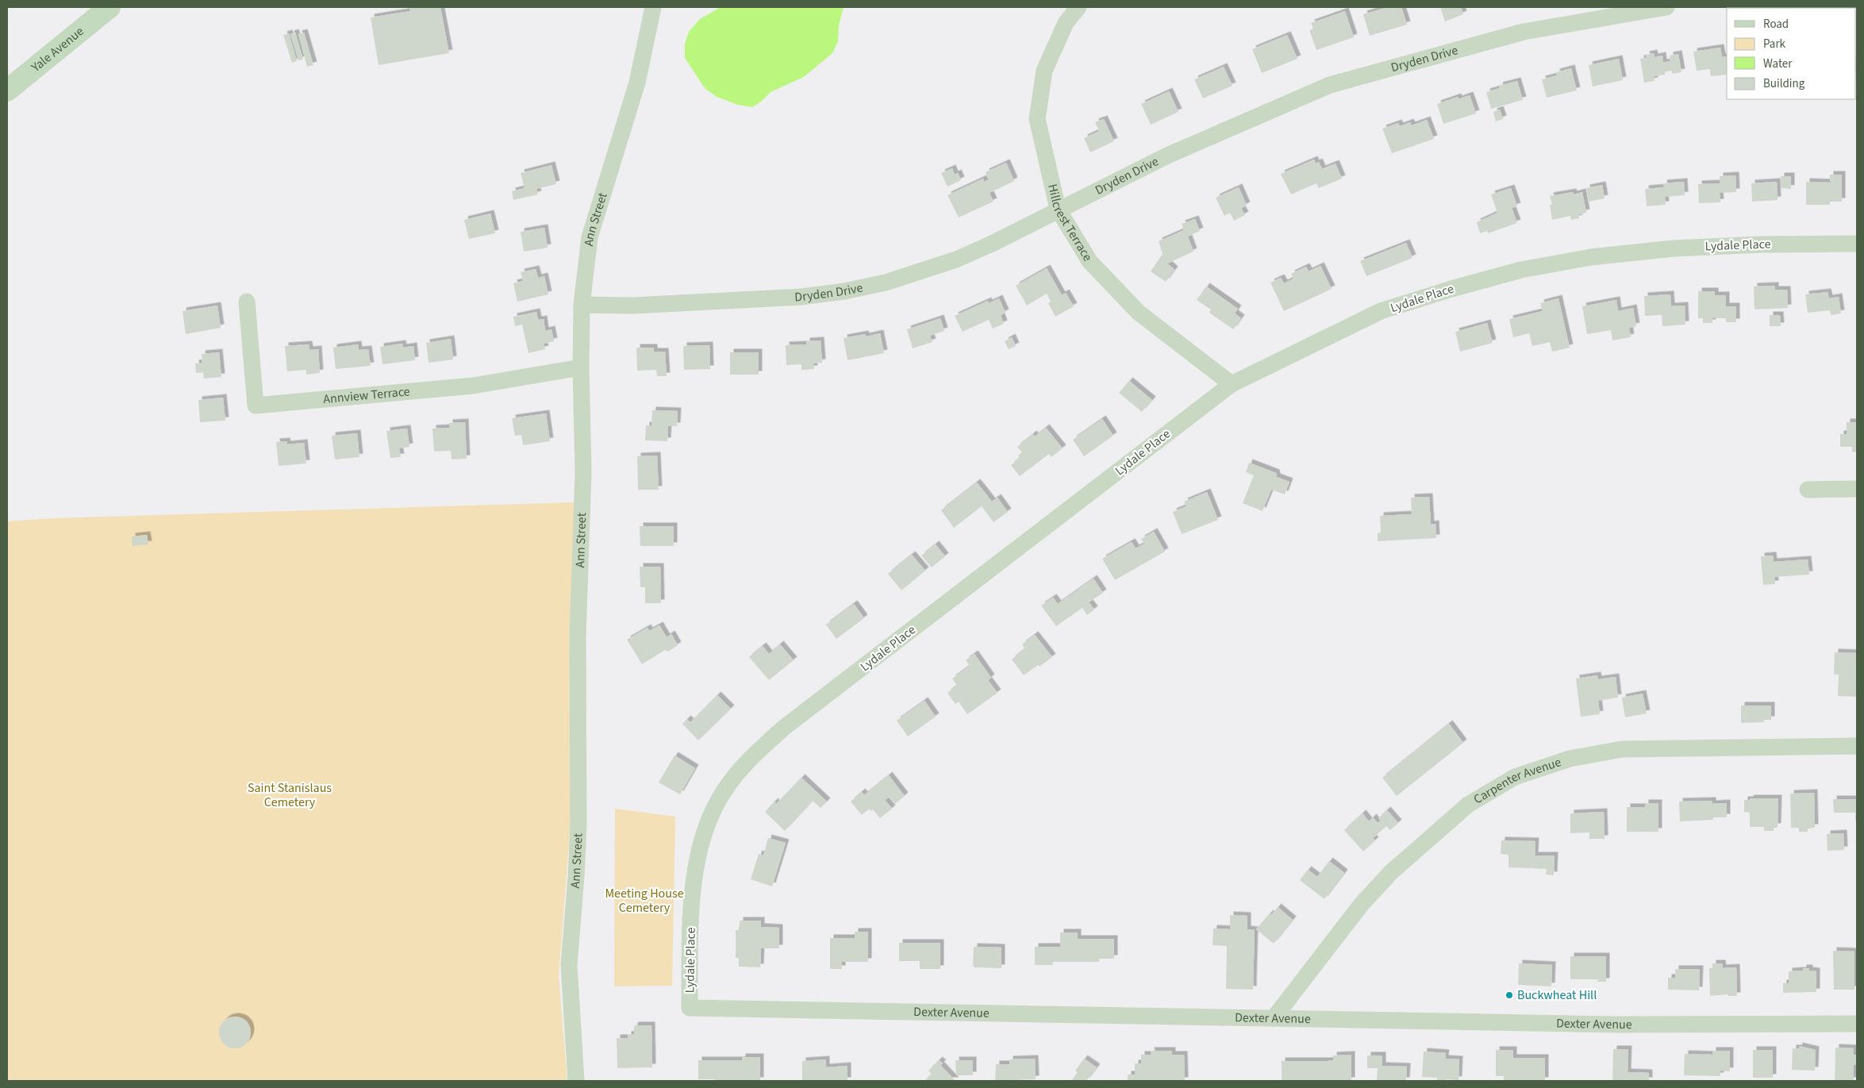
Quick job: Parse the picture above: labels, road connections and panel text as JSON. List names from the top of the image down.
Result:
{
  "streets": {
    "main road": ["Yale Avenue"],
    "street": [
      "Dryden Drive",
      "Ann Street",
      "Hillcrest Terrace",
      "Lydale Place",
      "Annview Terrace",
      "Carpenter Avenue",
      "Dexter Avenue"
    ]
  },
  "crossings": [
    ["Dryden Drive", "Ann Street"],
    ["Dryden Drive", "Hillcrest Terrace"],
    ["Ann Street", "Annview Terrace"],
    ["Hillcrest Terrace", "Lydale Place"],
    ["Lydale Place", "Dexter Avenue"],
    ["Carpenter Avenue", "Dexter Avenue"]
  ],
  "parks": ["Saint Stanislaus Cemetery", "Meeting House Cemetery"],
  "places": ["Buckwheat Hill"],
  "legend": [
    "Road",
    "Park",
    "Water",
    "Building"
  ]
}
